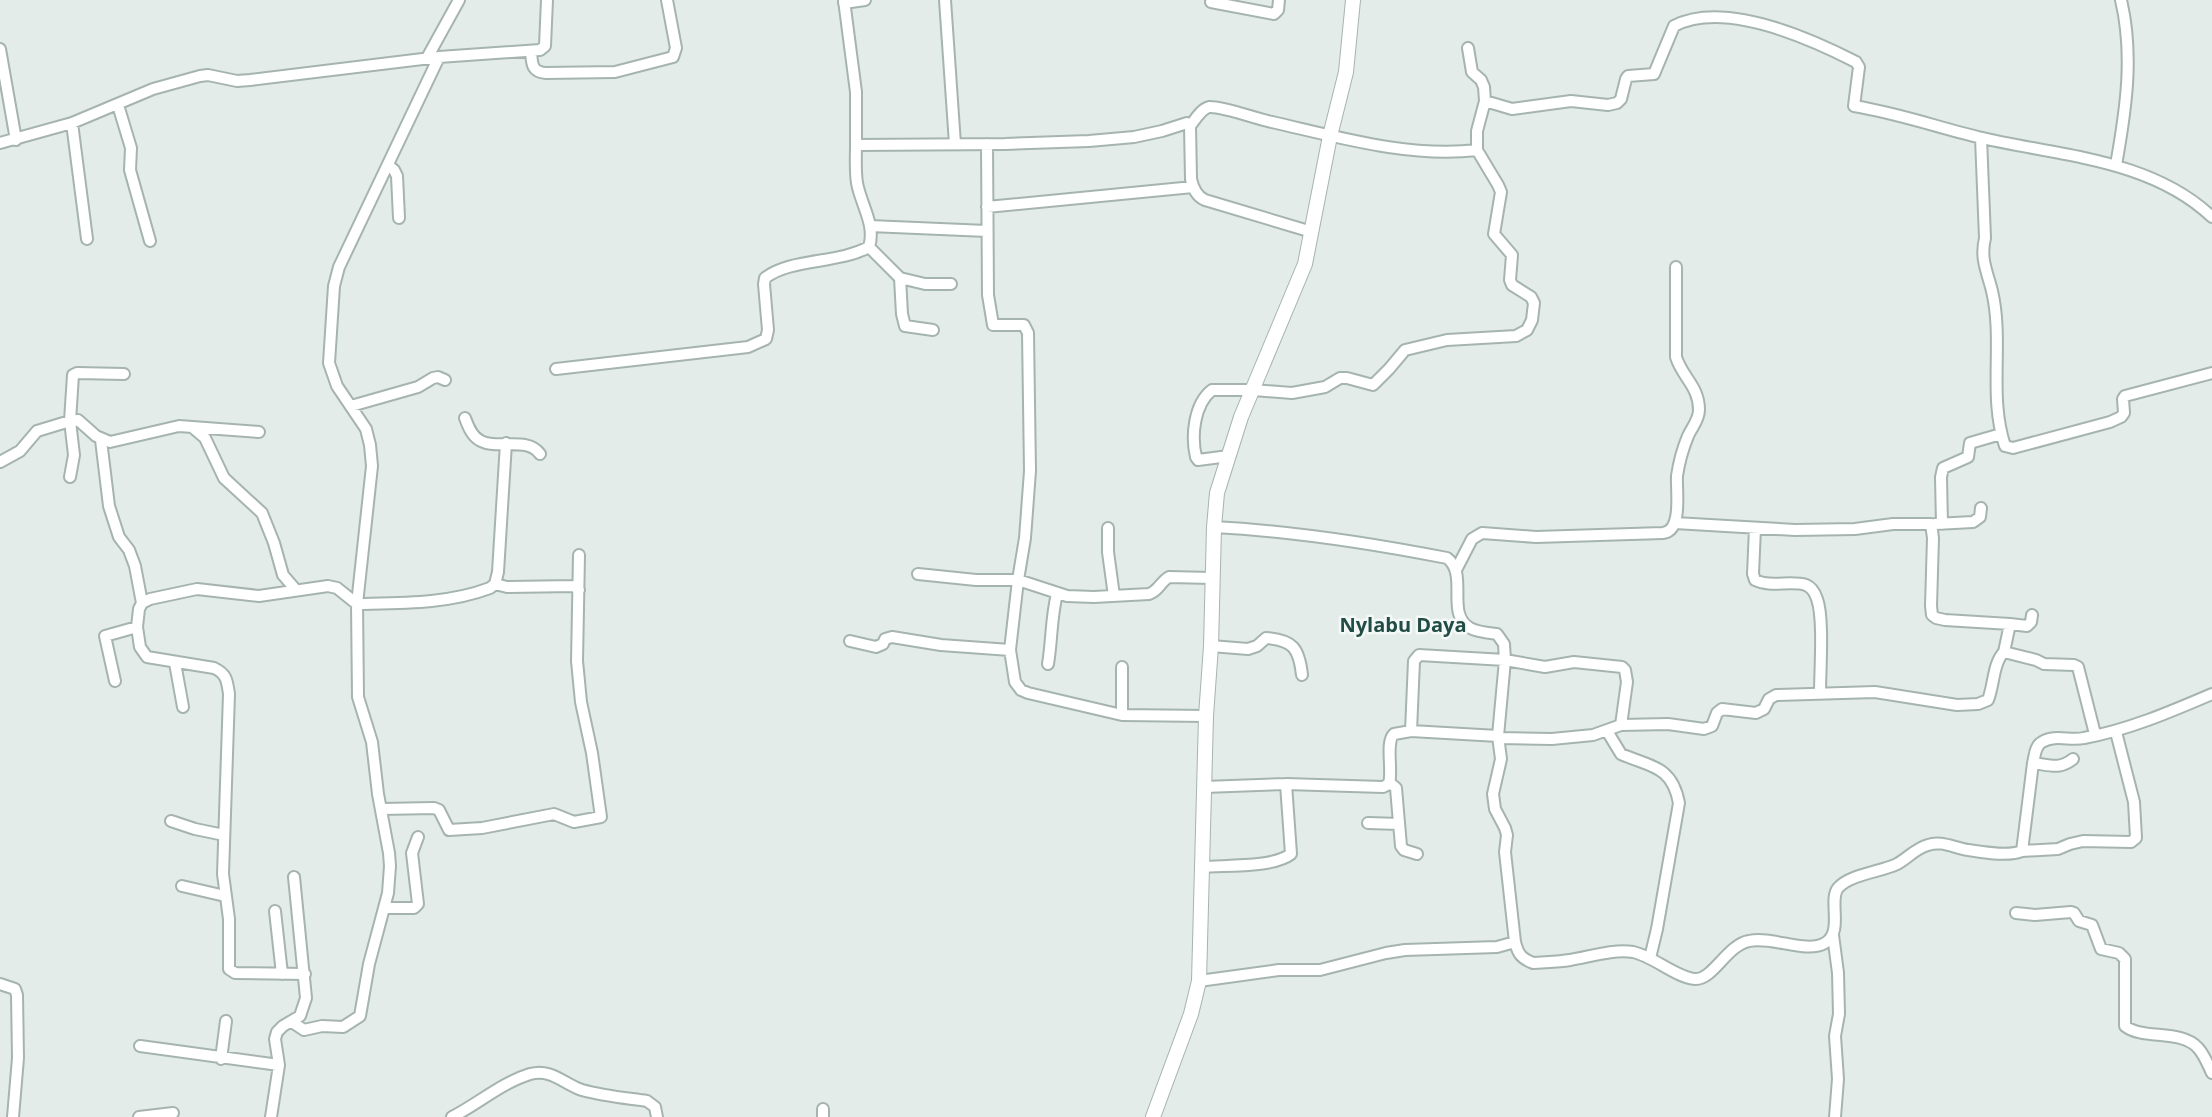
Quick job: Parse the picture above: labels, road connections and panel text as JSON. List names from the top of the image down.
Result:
{
  "districts": ["Nylabu Daya"]
}
